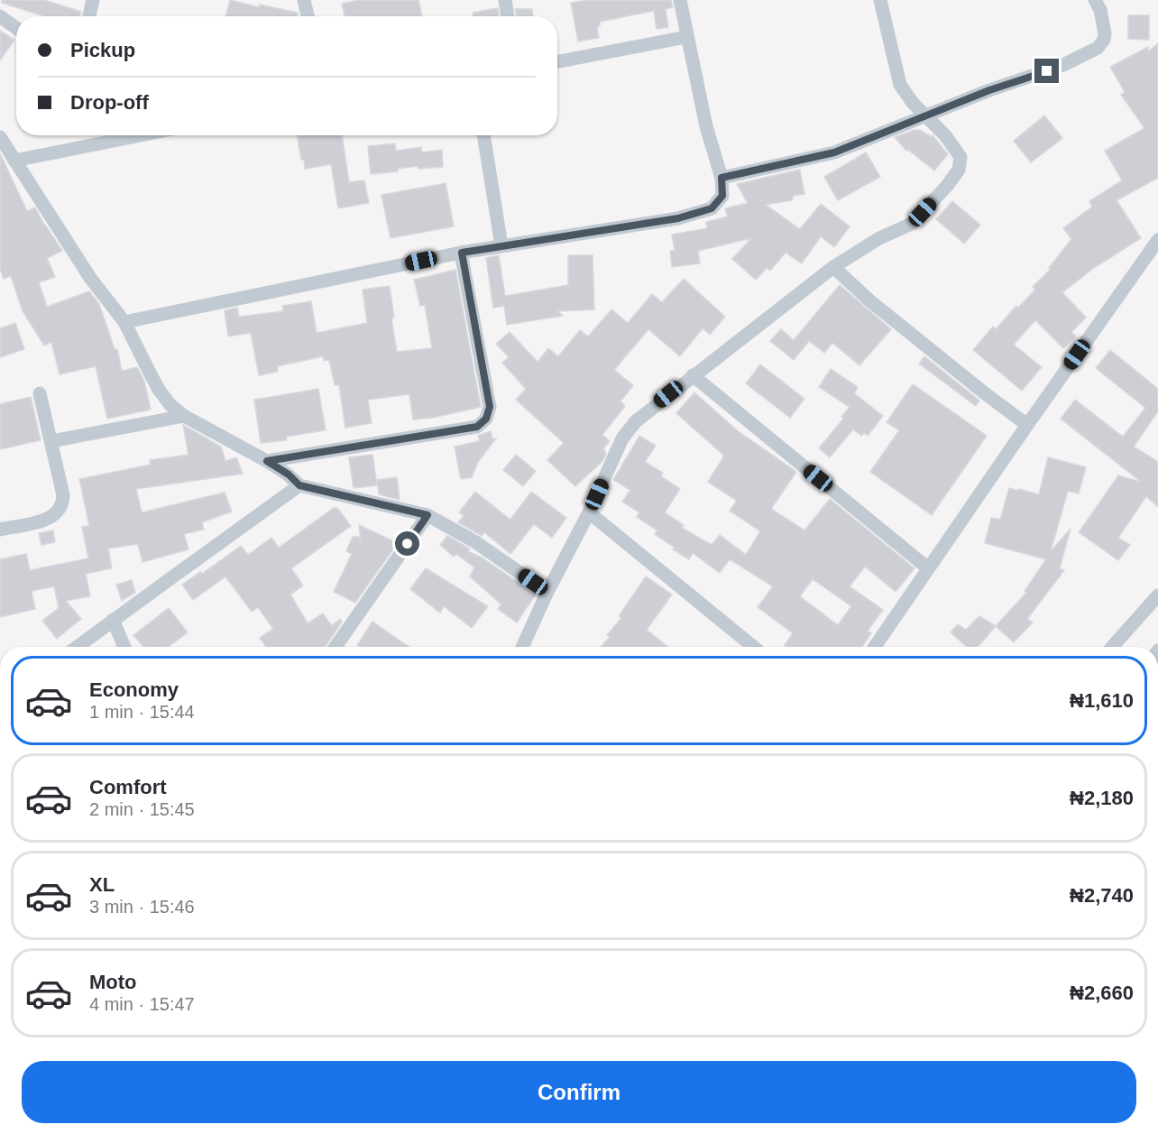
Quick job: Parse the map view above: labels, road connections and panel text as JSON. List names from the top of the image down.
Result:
{
  "page": {
    "banner": ["Pickup", "Drop-off"],
    "list": [
      {
        "name": "Economy",
        "note": "1 min · 15:44",
        "value": "₦1,610"
      },
      {
        "name": "Comfort",
        "note": "2 min · 15:45",
        "value": "₦2,180"
      },
      {
        "name": "XL",
        "note": "3 min · 15:46",
        "value": "₦2,740"
      },
      {
        "name": "Moto",
        "note": "4 min · 15:47",
        "value": "₦2,660"
      }
    ],
    "buttons": "Confirm"
  }
}
